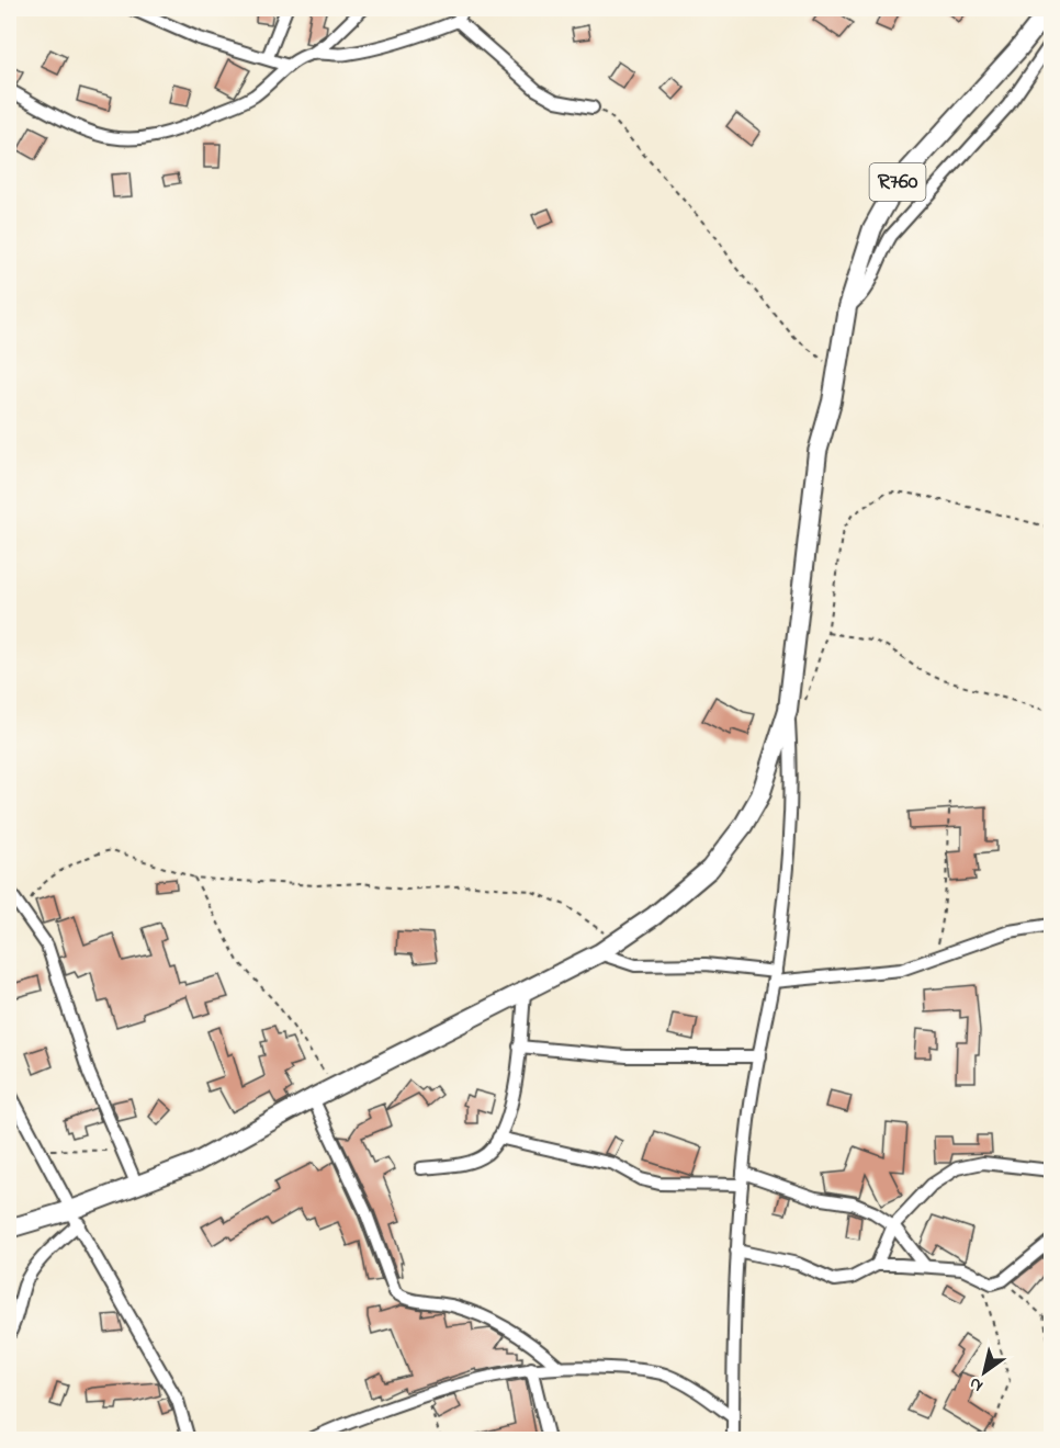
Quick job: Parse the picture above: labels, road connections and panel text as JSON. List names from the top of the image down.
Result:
{
  "streets": {
    "main road": ["R760"]
  },
  "north": "bottom left"
}
